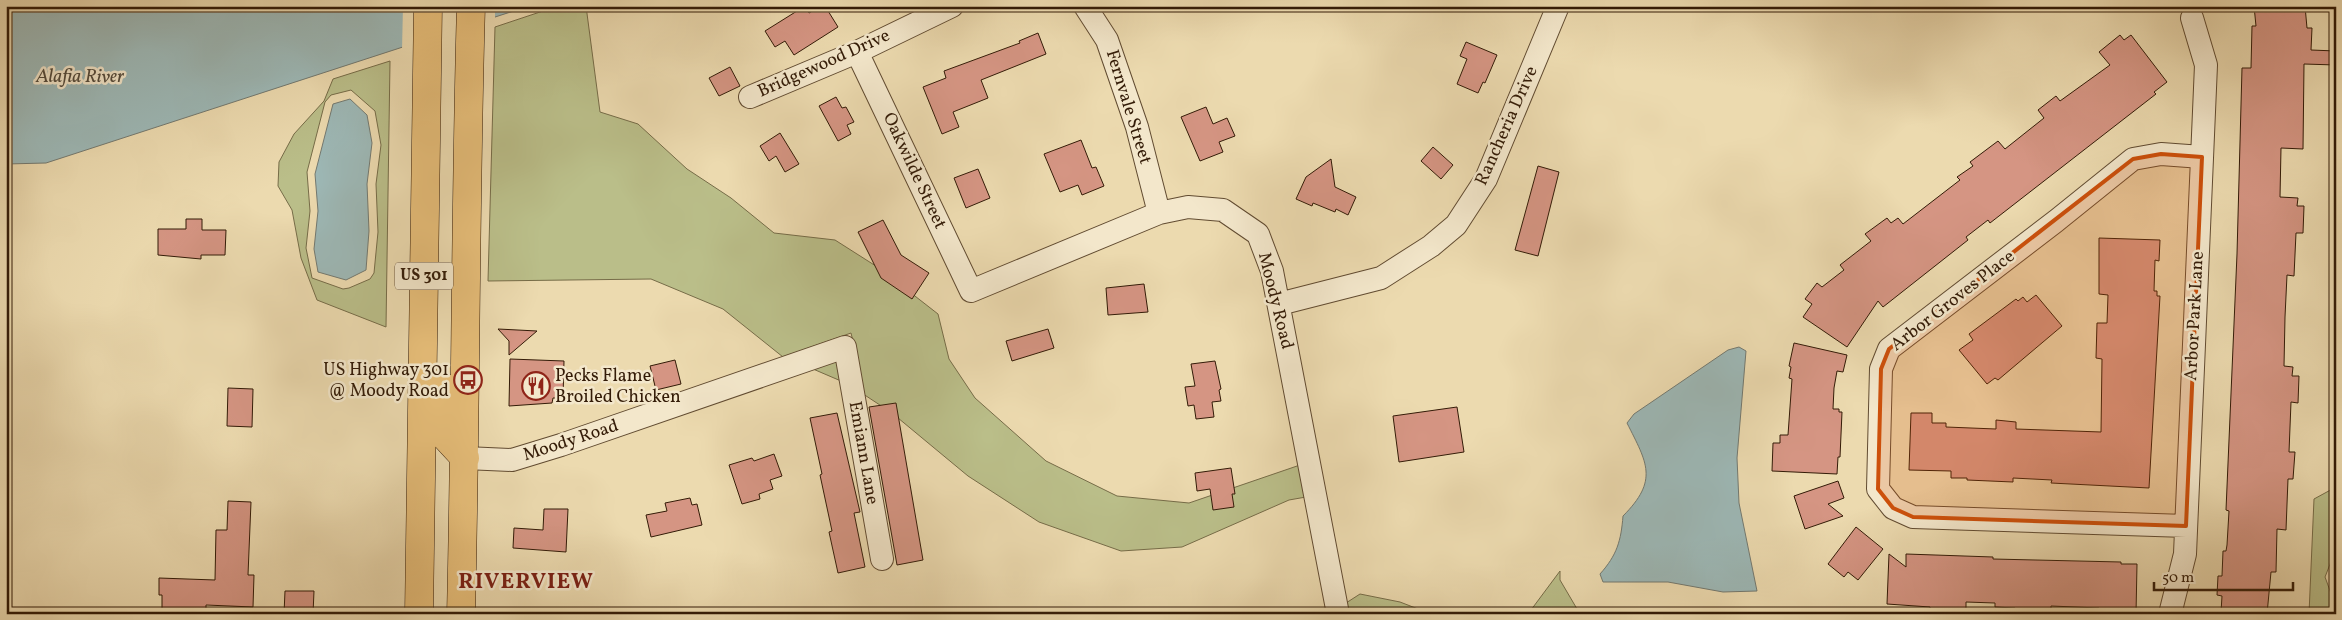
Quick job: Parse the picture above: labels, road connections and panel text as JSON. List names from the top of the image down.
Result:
{
  "streets": {
    "main road": ["US 301"],
    "street": [
      "Bridgewood Drive",
      "Fernvale Street",
      "Rancheria Drive",
      "Oakwilde Street",
      "Moody Road",
      "Arbor Groves Place",
      "Arbor Park Lane",
      "Emiann Lane"
    ]
  },
  "crossings": [
    ["Bridgewood Drive", "Oakwilde Street"],
    ["Fernvale Street", "Moody Road"],
    ["Rancheria Drive", "Moody Road"],
    ["Oakwilde Street", "Moody Road"],
    ["US 301", "Moody Road"],
    ["Moody Road", "Emiann Lane"],
    ["Arbor Groves Place", "Arbor Park Lane"]
  ],
  "districts": ["RIVERVIEW"],
  "water": ["Alafia River"],
  "places": {
    "bus stop": ["US Highway 301 @ Moody Road"],
    "restaurant": ["Pecks Flame Broiled Chicken"]
  },
  "scale_bar": "50 m"
}
